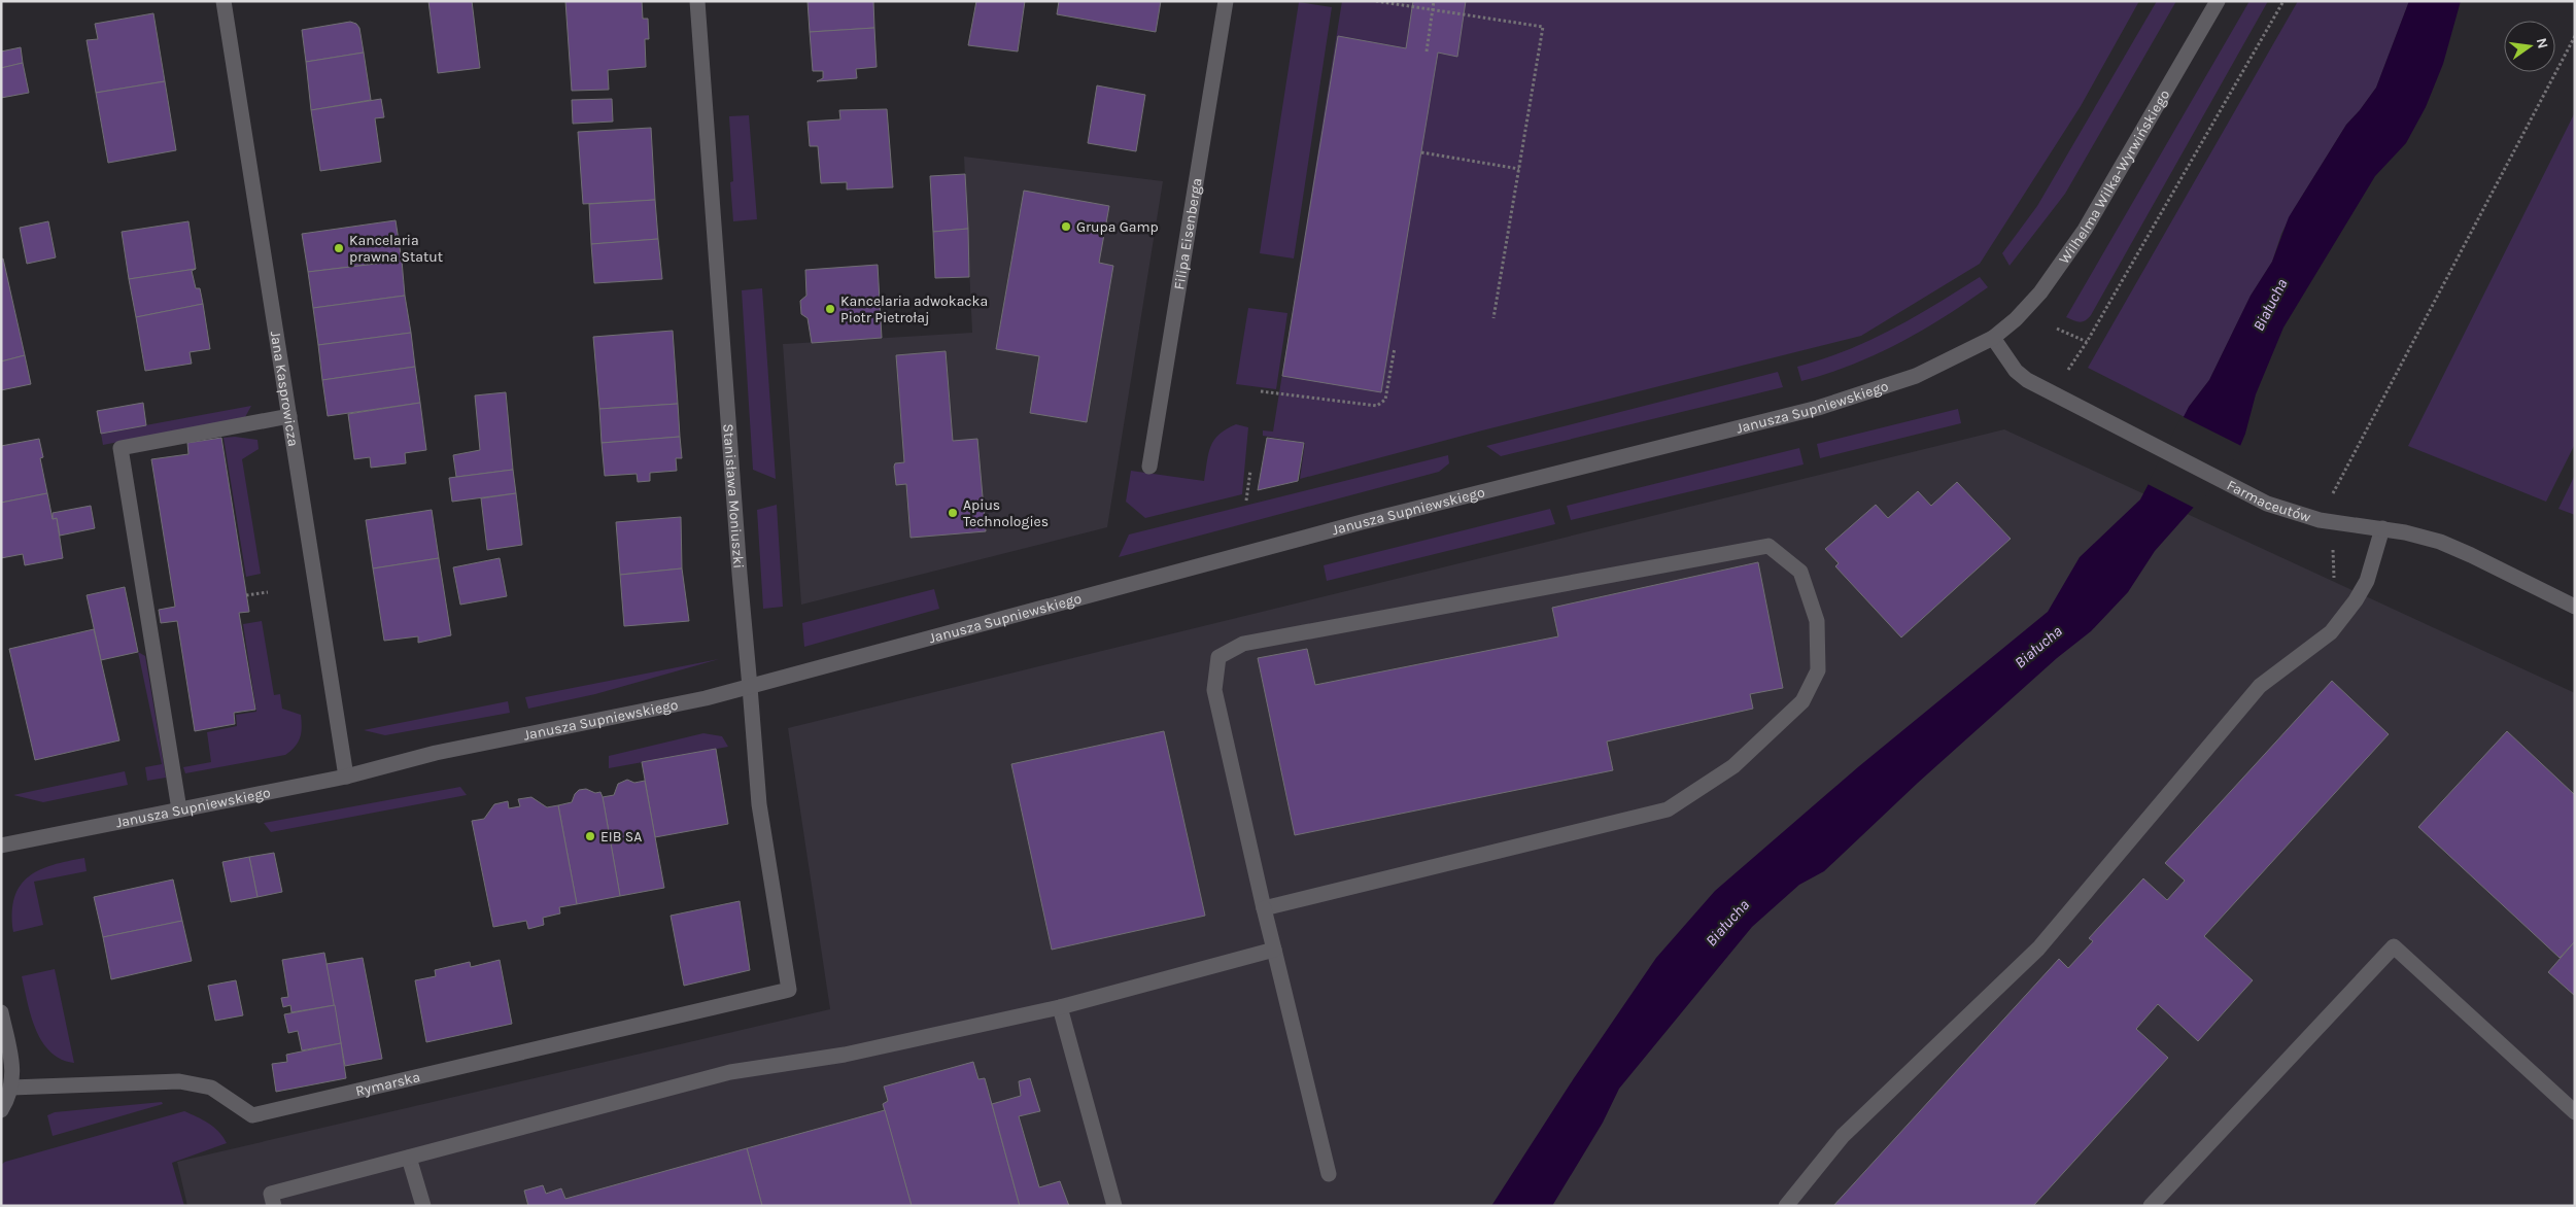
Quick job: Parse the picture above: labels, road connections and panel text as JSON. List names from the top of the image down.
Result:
{
  "streets": {
    "street": [
      "Wilhelma Wilka-Wyrwińskiego",
      "Filipa Eisenberga",
      "Jana Kasprowicza",
      "Janusza Supniewskiego",
      "Stanisława Moniuszki",
      "Farmaceutów",
      "Rymarska"
    ]
  },
  "crossings": [
    ["Wilhelma Wilka-Wyrwińskiego", "Janusza Supniewskiego"],
    ["Wilhelma Wilka-Wyrwińskiego", "Farmaceutów"],
    ["Jana Kasprowicza", "Janusza Supniewskiego"],
    ["Janusza Supniewskiego", "Stanisława Moniuszki"],
    ["Janusza Supniewskiego", "Farmaceutów"],
    ["Stanisława Moniuszki", "Rymarska"]
  ],
  "water": ["Białucha"],
  "places": [
    "Grupa Gamp",
    "Kancelaria prawna Statut",
    "Kancelaria adwokacka Piotr Pietrołaj",
    "Apius Technologies",
    "EIB SA"
  ],
  "north": "right"
}
